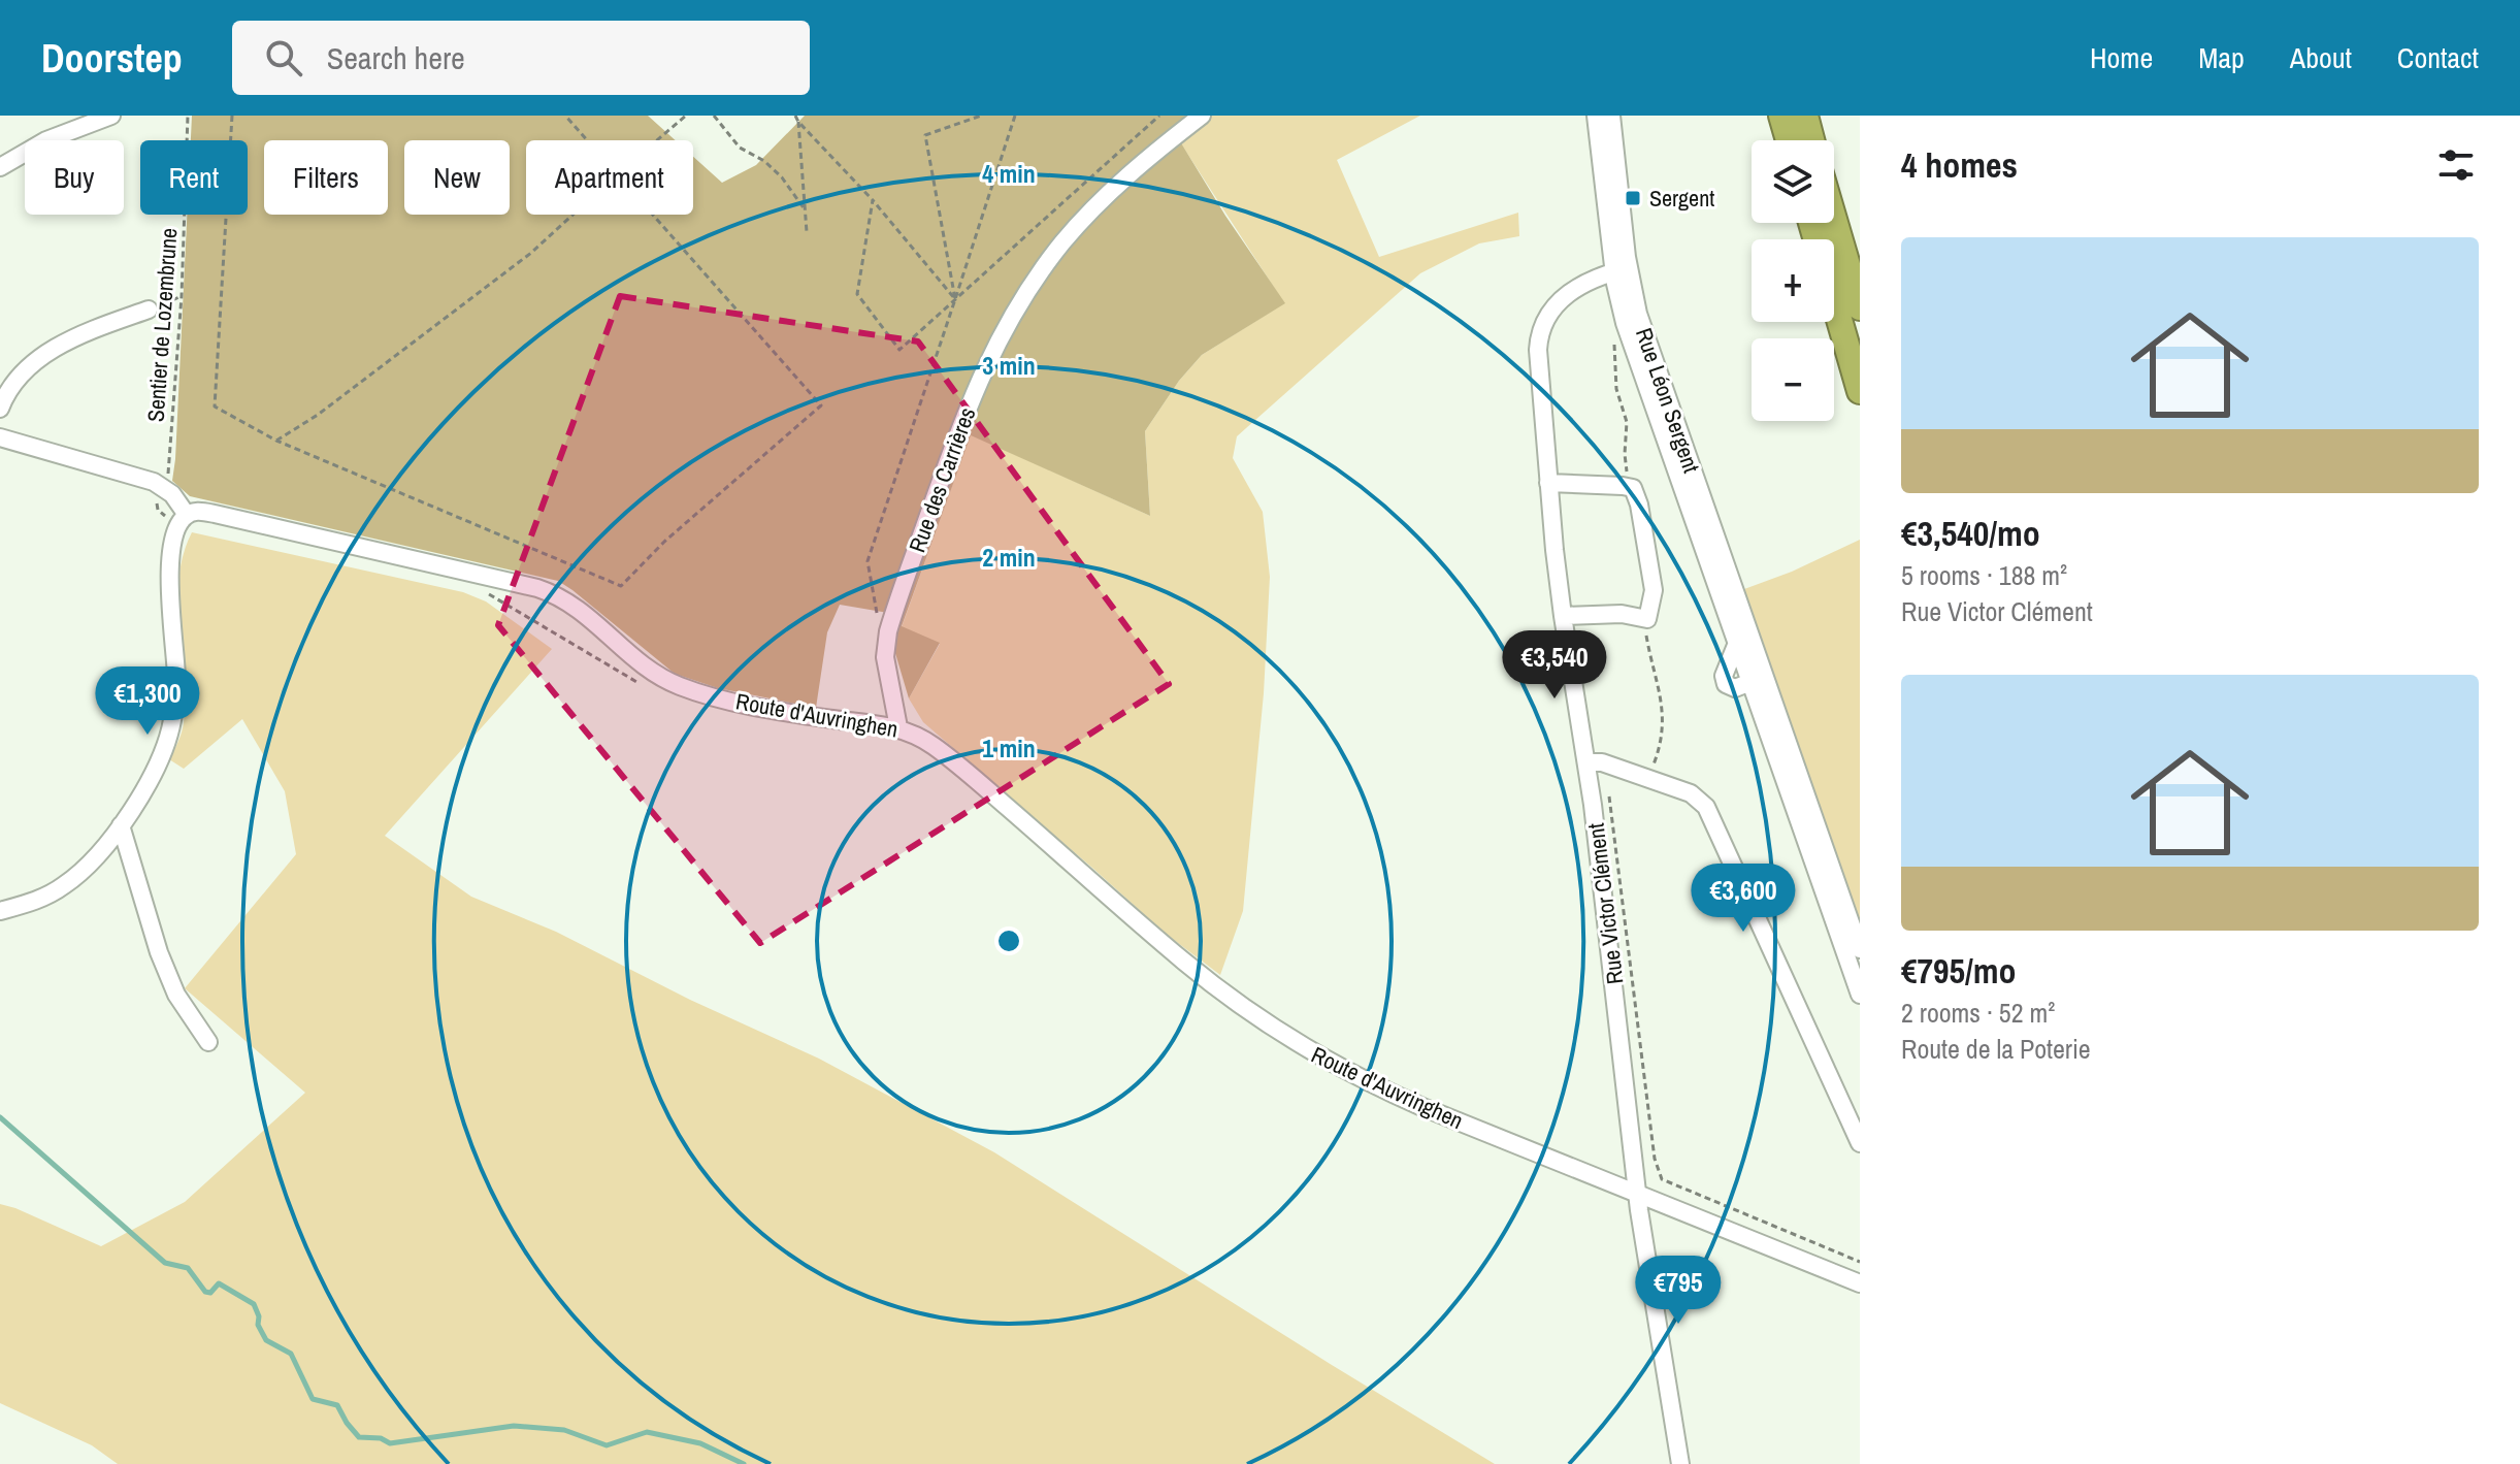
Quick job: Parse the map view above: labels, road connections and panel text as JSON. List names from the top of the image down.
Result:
{
  "streets": {
    "street": [
      "Rue Léon Sergent",
      "Rue des Carrières",
      "Route d'Auvringhen",
      "Rue Victor Clément"
    ],
    "path": ["Sentier de Lozembrune"]
  },
  "crossings": [
    ["Rue Léon Sergent", "Rue Victor Clément"],
    ["Rue des Carrières", "Route d'Auvringhen"],
    ["Route d'Auvringhen", "Rue Victor Clément"]
  ],
  "places": {
    "transit": ["Sergent"]
  },
  "page": {
    "header": "Doorstep",
    "search": "Search here",
    "nav": [
      "Home",
      "Map",
      "About",
      "Contact"
    ],
    "heading": "4 homes",
    "map_buttons": ["+", "−"],
    "chip": [
      "Buy",
      "Rent",
      "Filters",
      "New",
      "Apartment"
    ],
    "list": [
      {
        "name": "€3,540/mo",
        "note": "5 rooms · 188 m² · Rue Victor Clément"
      },
      {
        "name": "€795/mo",
        "note": "2 rooms · 52 m² · Route de la Poterie"
      }
    ],
    "price": [
      "€3,540",
      "€1,300",
      "€3,600",
      "€795"
    ]
  },
  "rings": [
    "4 min",
    "3 min",
    "2 min",
    "1 min"
  ]
}
